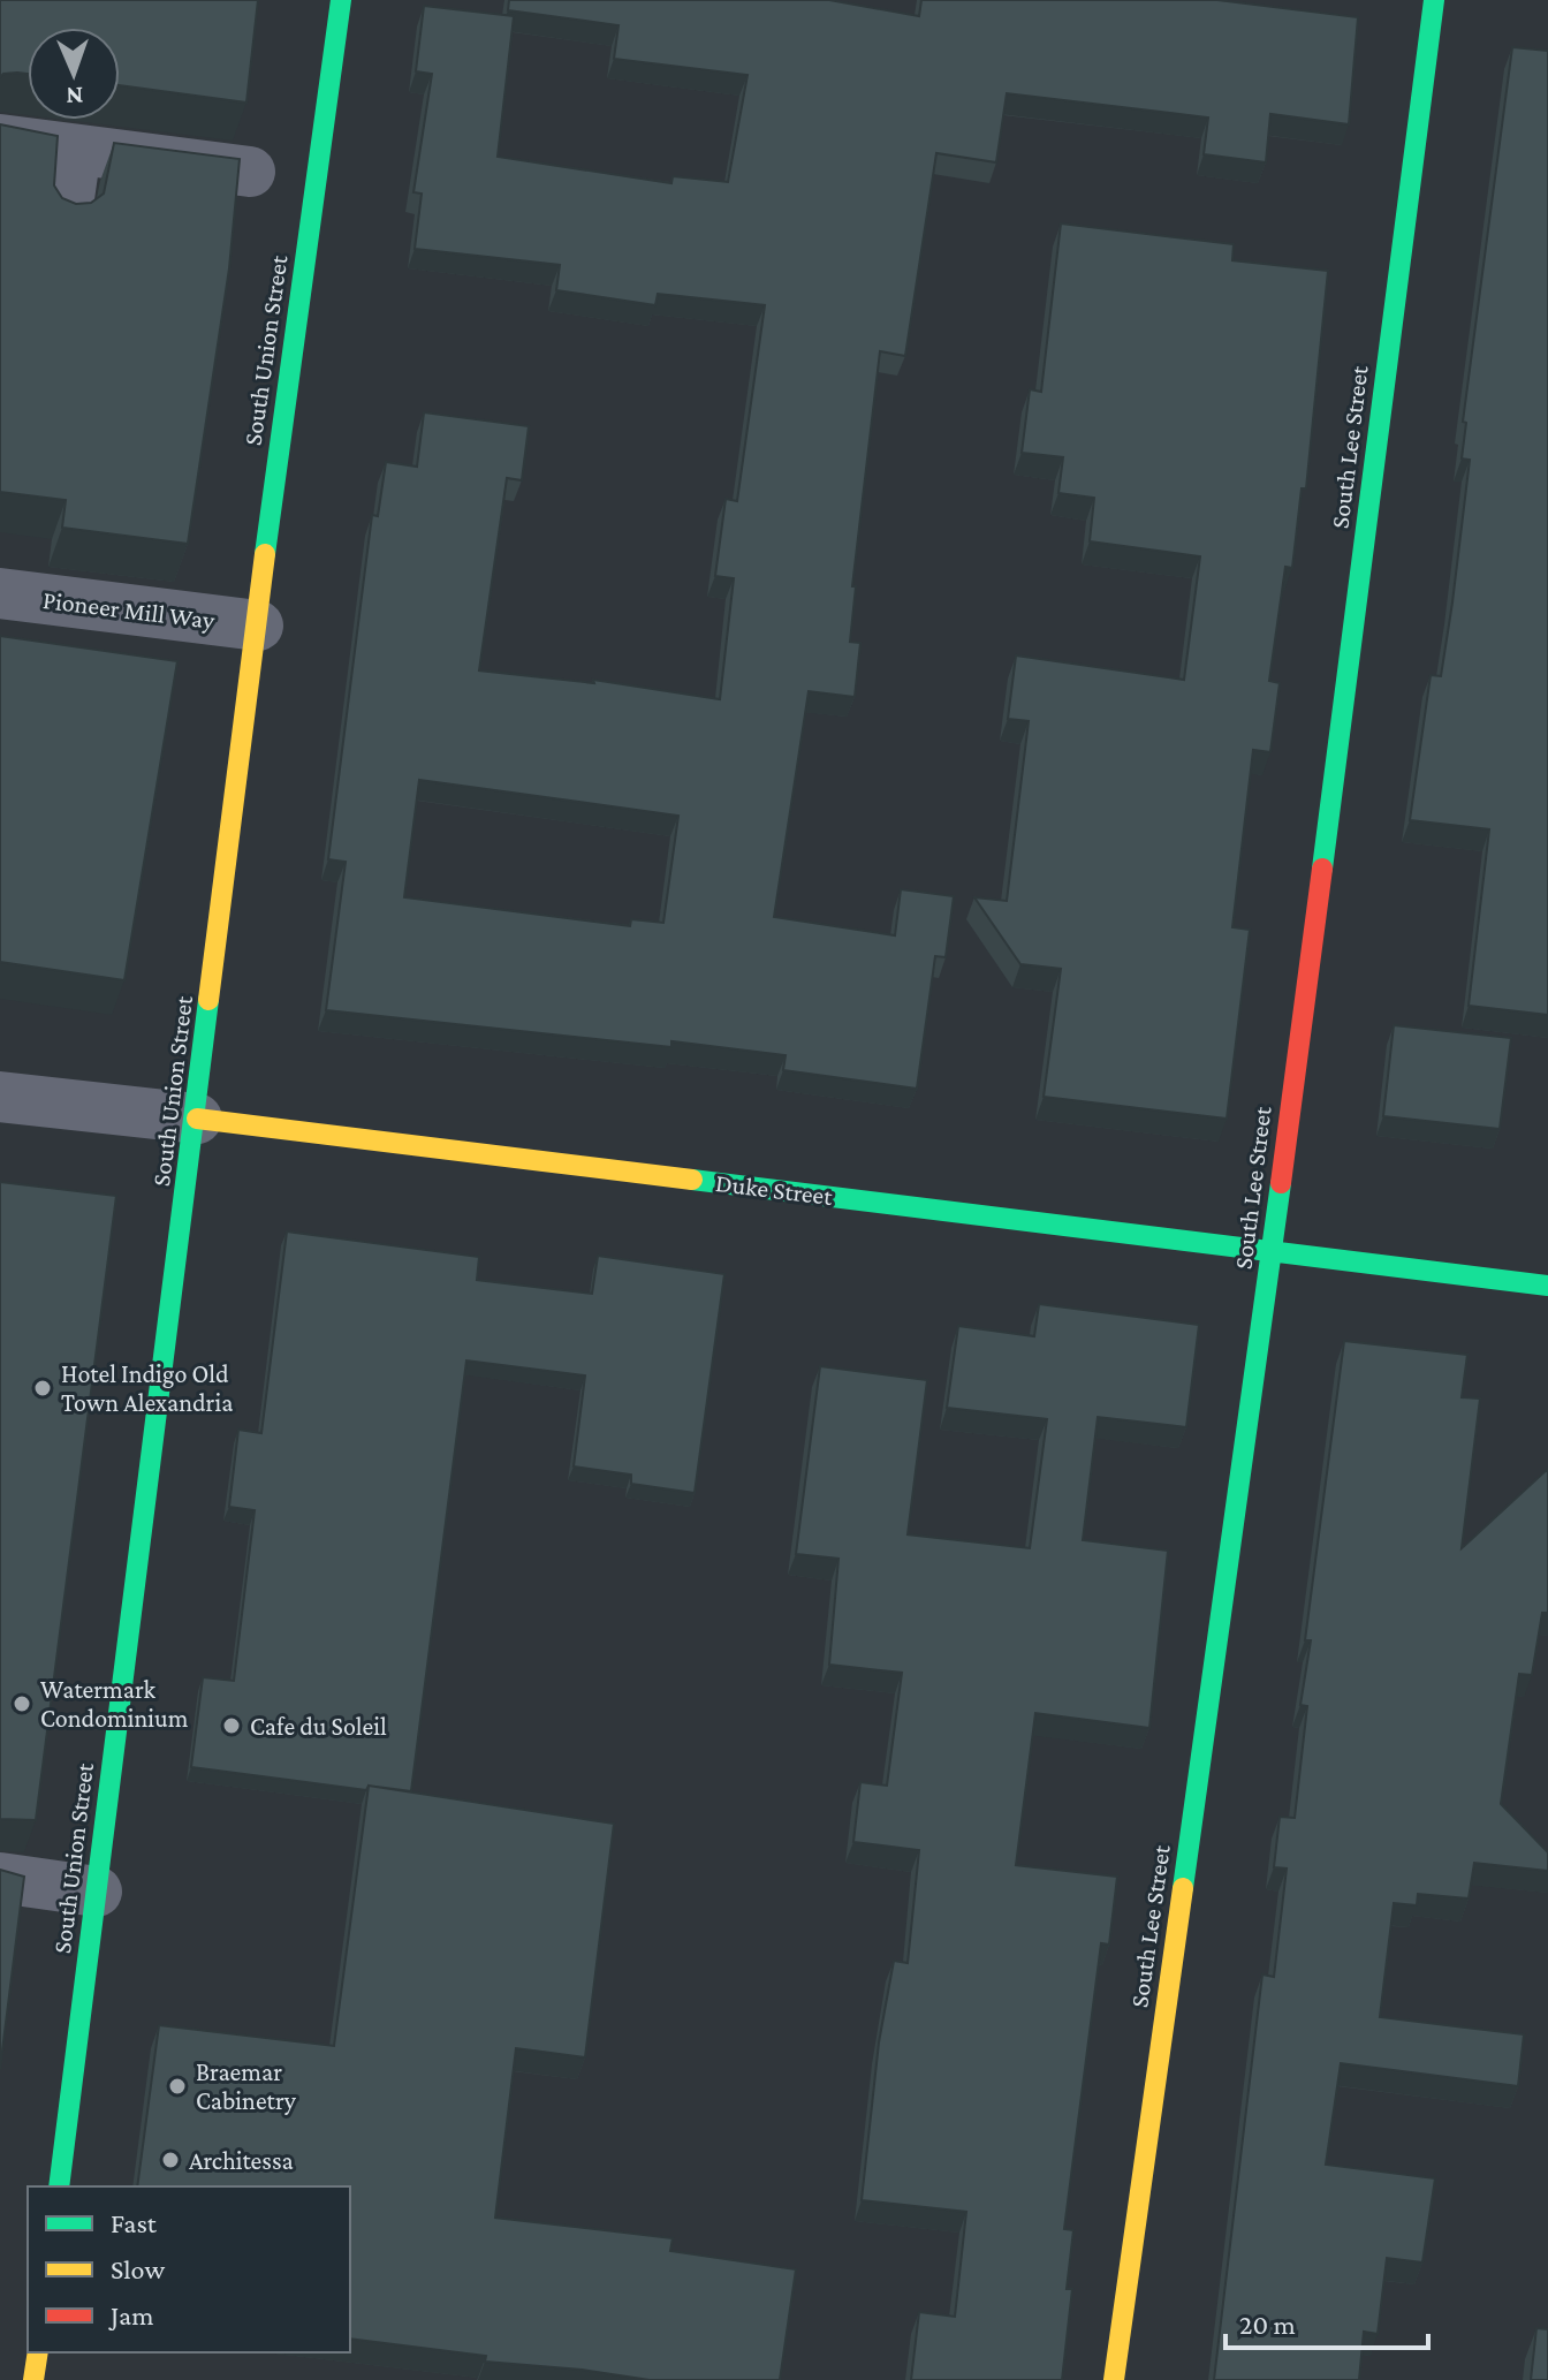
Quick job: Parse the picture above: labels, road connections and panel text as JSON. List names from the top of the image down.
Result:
{
  "streets": {
    "street": [
      "South Union Street",
      "South Lee Street",
      "Pioneer Mill Way",
      "Duke Street"
    ]
  },
  "crossings": [
    ["South Union Street", "Pioneer Mill Way"],
    ["South Union Street", "Duke Street"],
    ["South Lee Street", "Duke Street"]
  ],
  "places": [
    "Hotel Indigo Old Town Alexandria",
    "Watermark Condominium",
    "Cafe du Soleil",
    "Braemar Cabinetry",
    "Architessa"
  ],
  "legend": ["Fast", "Slow", "Jam"],
  "scale_bar": "20 m",
  "north": "bottom"
}
